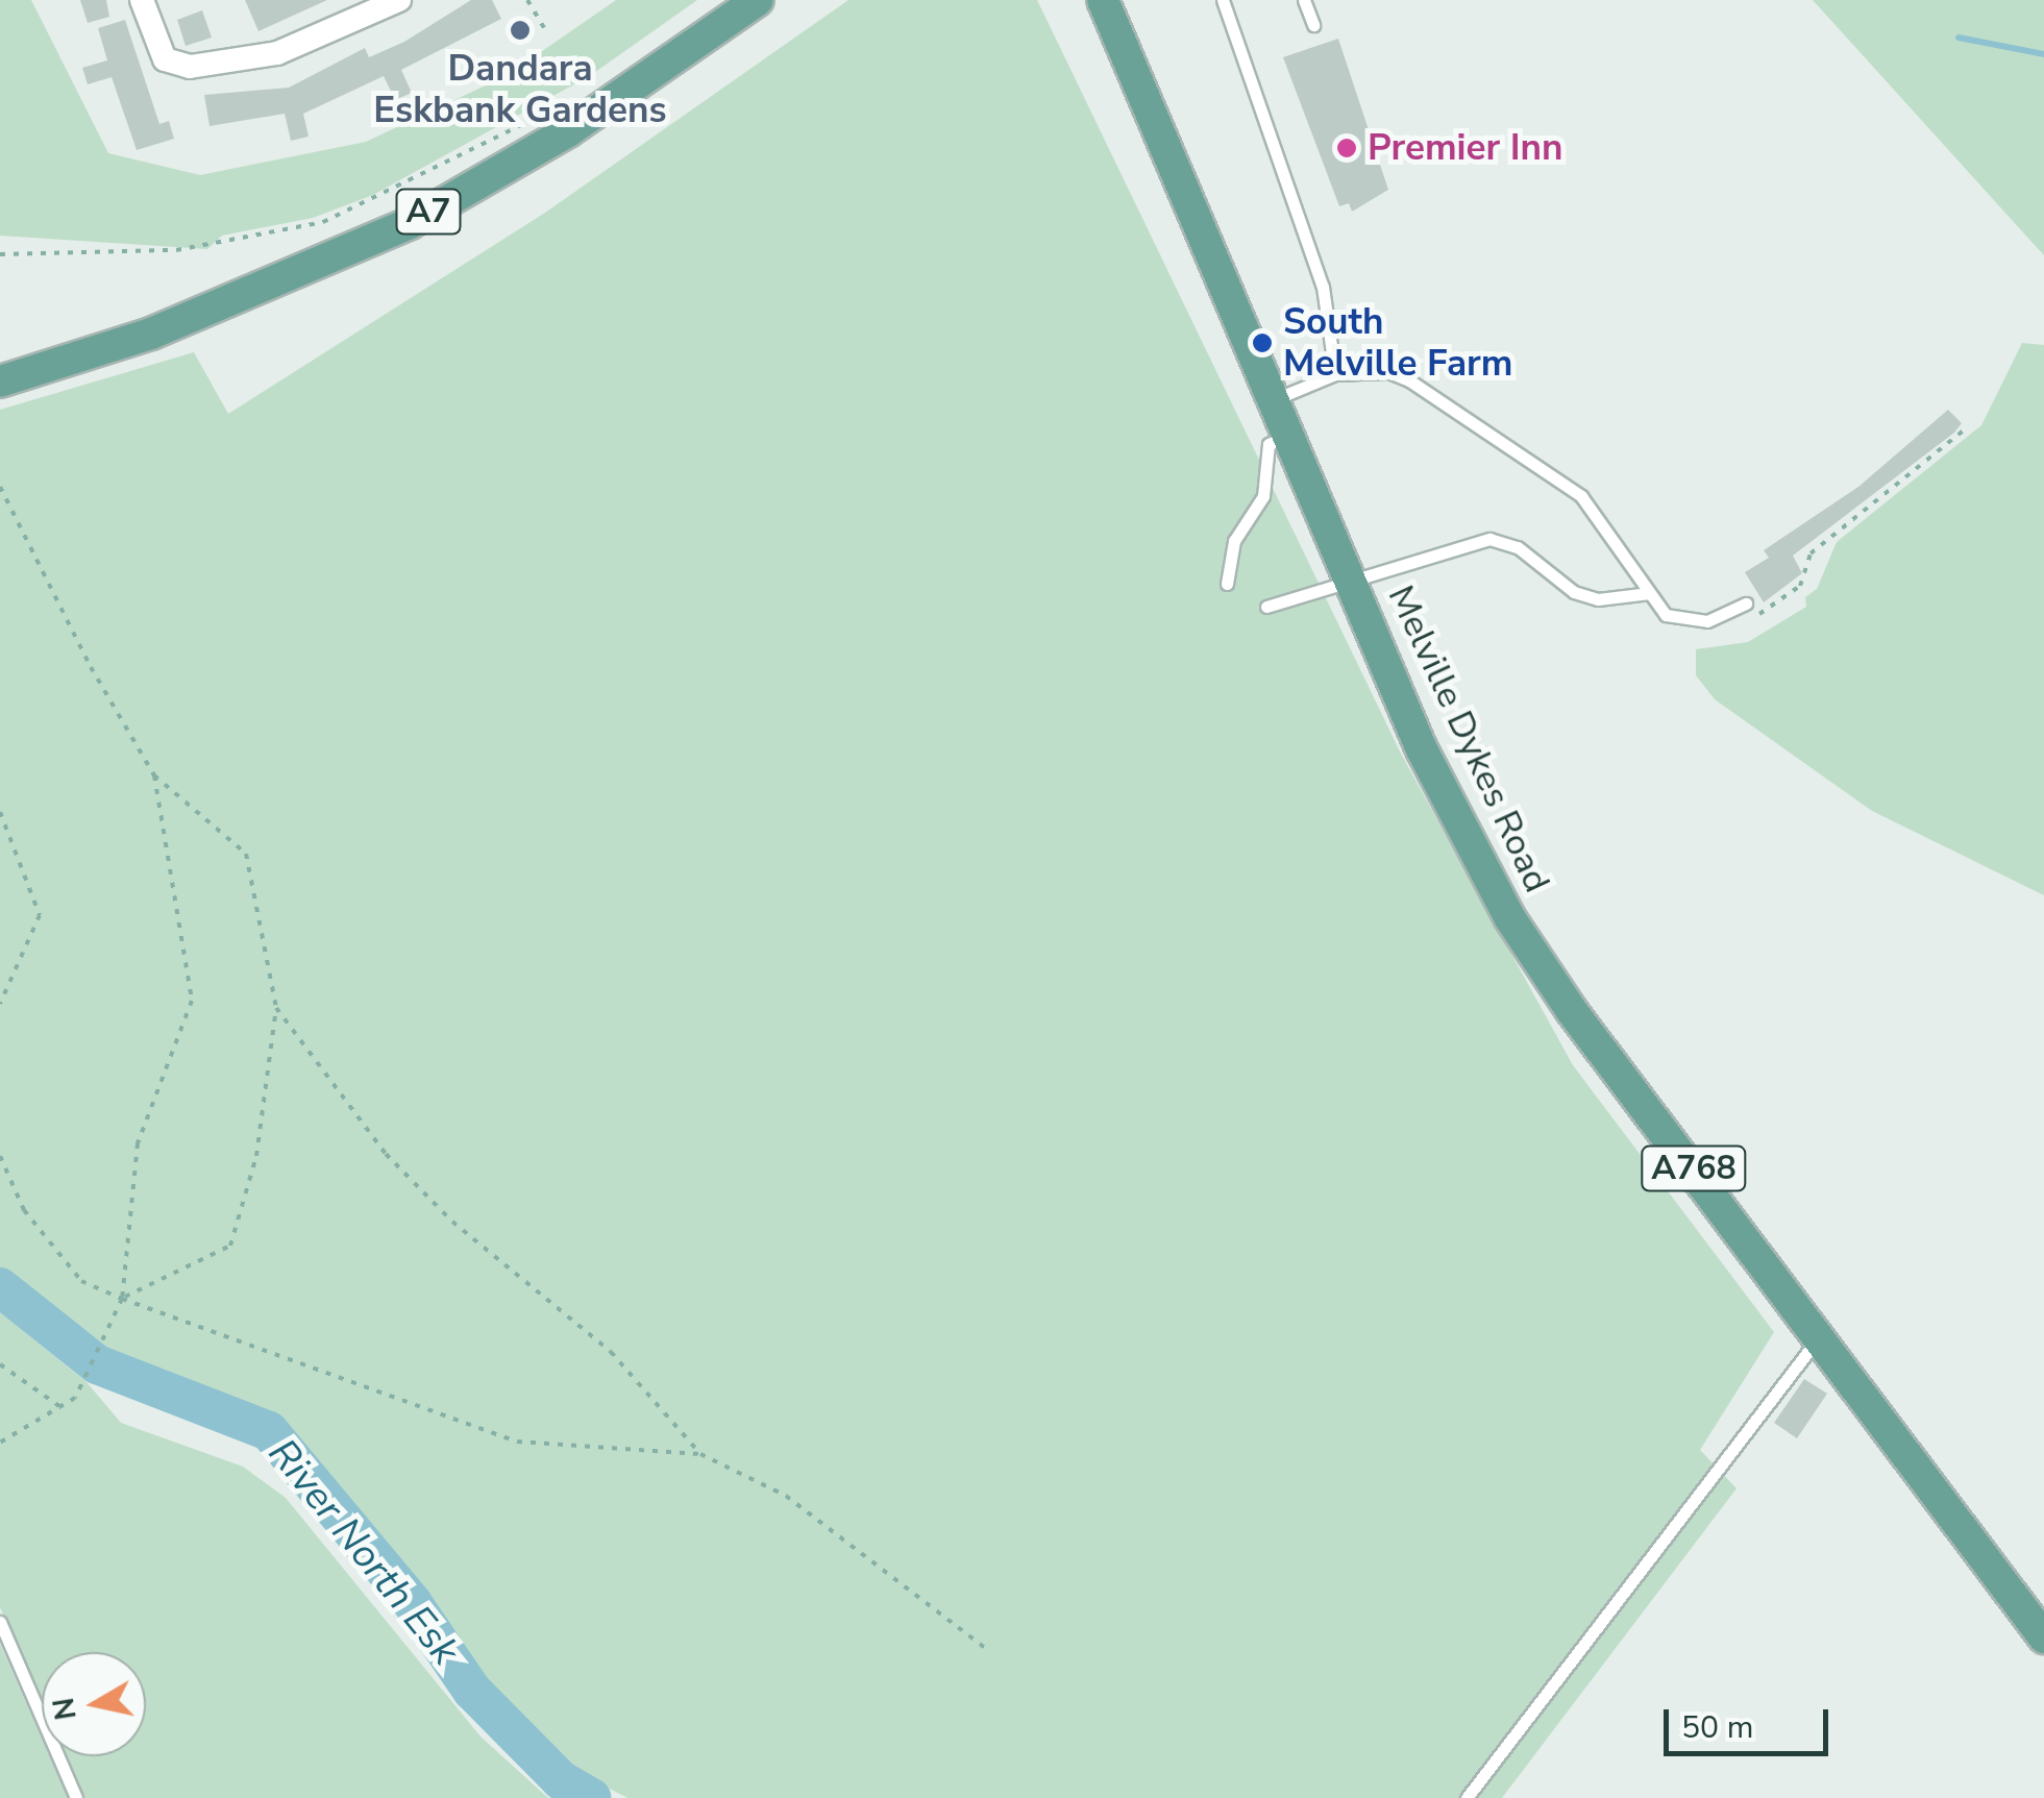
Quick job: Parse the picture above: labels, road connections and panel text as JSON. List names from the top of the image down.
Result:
{
  "streets": {
    "main road": ["A7", "Melville Dykes Road", "A768"]
  },
  "water": ["River North Esk"],
  "places": ["Dandara Eskbank Gardens", "Premier Inn", "South Melville Farm"],
  "scale_bar": "50 m",
  "north": "left"
}
